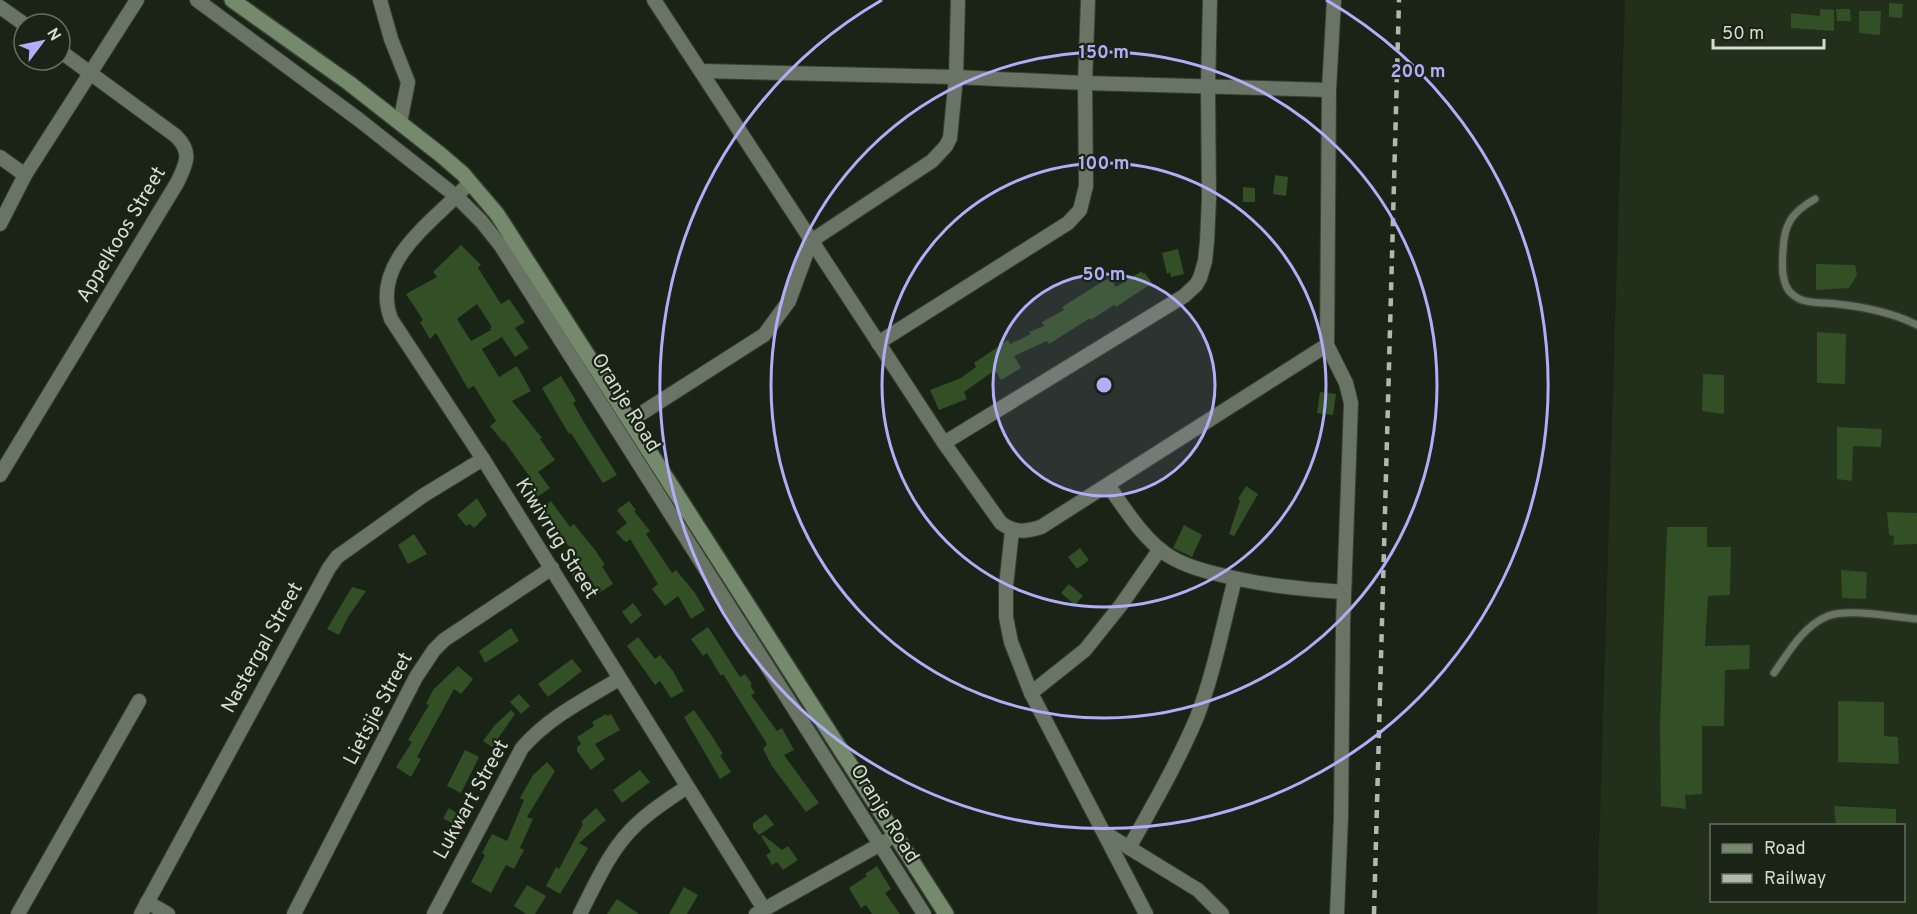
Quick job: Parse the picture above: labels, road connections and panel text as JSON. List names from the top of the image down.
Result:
{
  "streets": {
    "street": [
      "Appelkoos Street",
      "Oranje Road",
      "Kiwivrug Street",
      "Nastergal Street",
      "Lietsjie Street",
      "Lukwart Street"
    ]
  },
  "crossings": [
    ["Oranje Road", "Kiwivrug Street"],
    ["Kiwivrug Street", "Nastergal Street"],
    ["Kiwivrug Street", "Lietsjie Street"],
    ["Kiwivrug Street", "Lukwart Street"]
  ],
  "legend": ["Road", "Railway"],
  "scale_bar": "50 m",
  "north": "top right",
  "rings": [
    "150 m",
    "200 m",
    "100 m",
    "50 m"
  ]
}
